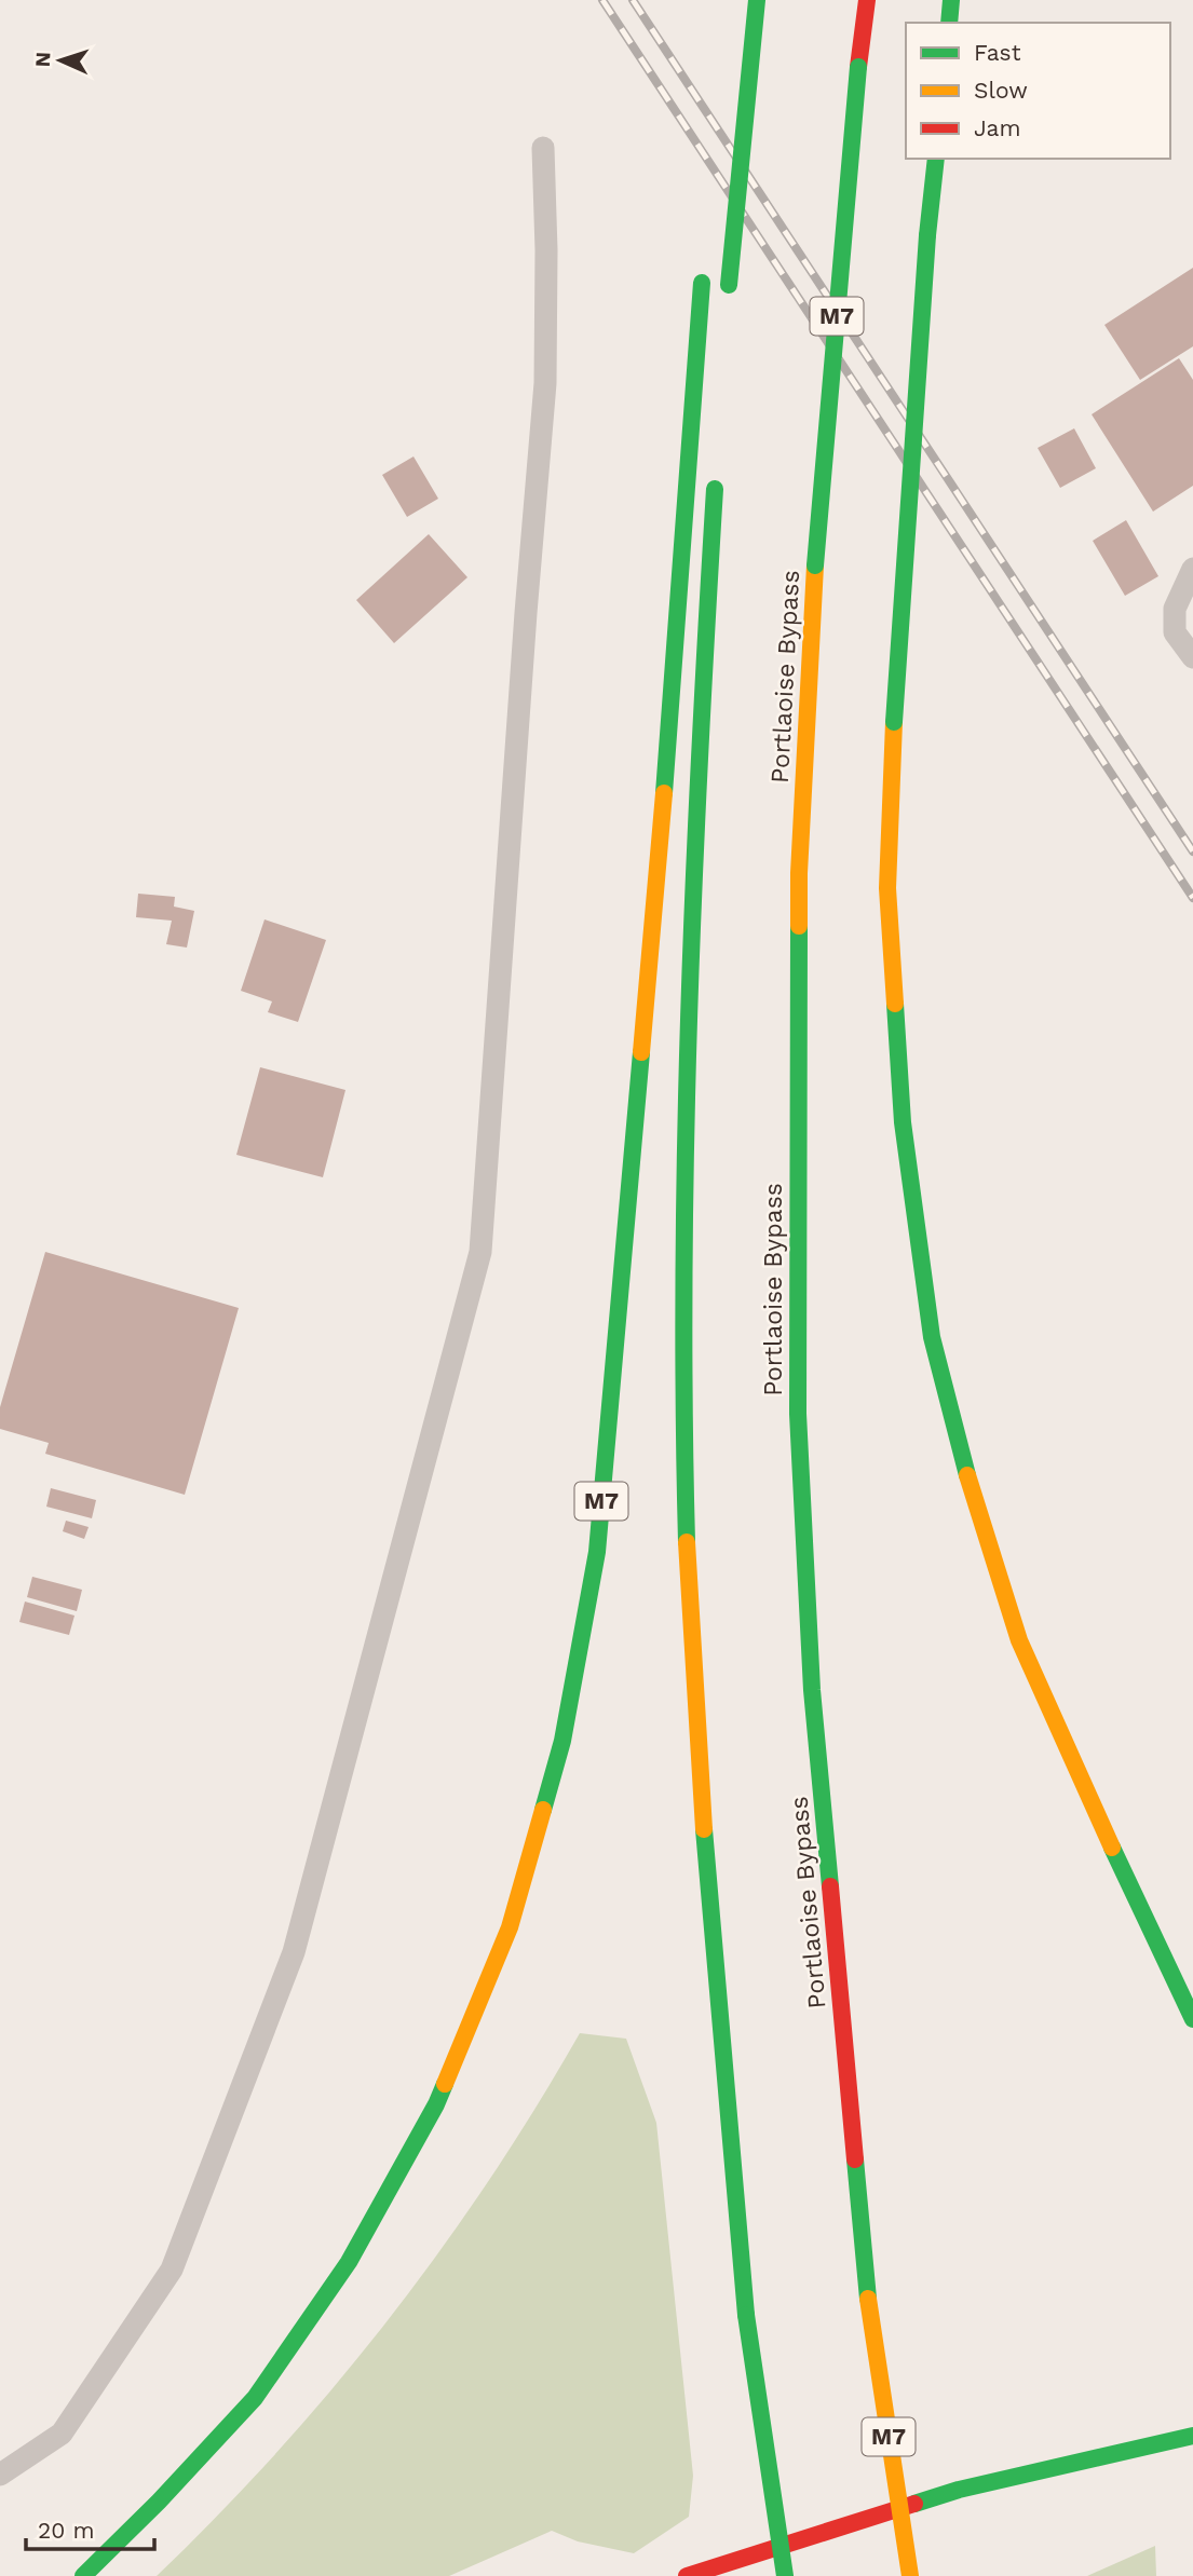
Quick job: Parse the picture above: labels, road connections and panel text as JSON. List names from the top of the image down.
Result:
{
  "streets": {
    "main road": ["M7", "Portlaoise Bypass"]
  },
  "legend": ["Fast", "Slow", "Jam"],
  "scale_bar": "20 m",
  "north": "left"
}
